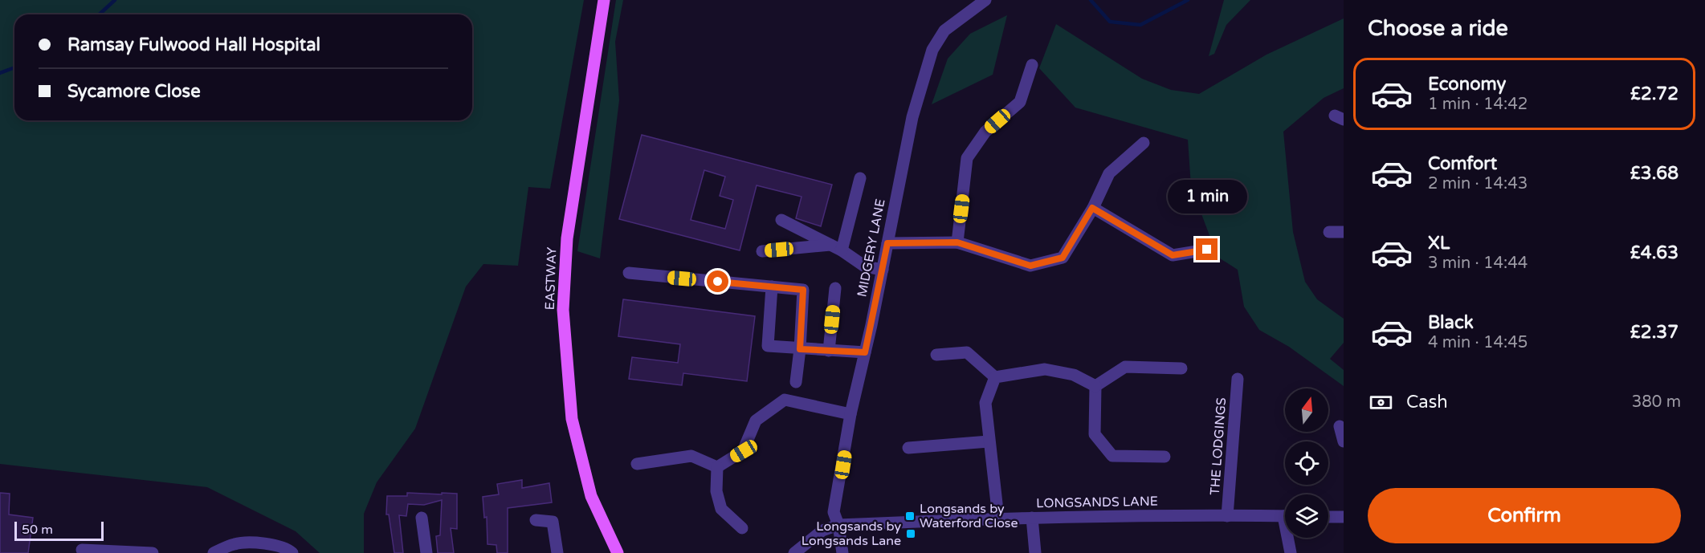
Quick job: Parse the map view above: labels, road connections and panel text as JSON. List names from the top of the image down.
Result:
{
  "streets": {
    "main road": ["EASTWAY"],
    "street": ["MIDGERY LANE", "THE LODGINGS", "LONGSANDS LANE"]
  },
  "crossings": [
    ["MIDGERY LANE", "LONGSANDS LANE"],
    ["THE LODGINGS", "LONGSANDS LANE"]
  ],
  "places": {
    "transit": ["Longsands by Waterford Close", "Longsands by Longsands Lane"]
  },
  "scale_bar": "50 m",
  "north": "top",
  "page": {
    "heading": "Choose a ride",
    "banner": ["Ramsay Fulwood Hall Hospital", "Sycamore Close"],
    "list": [
      {
        "name": "Economy",
        "note": "1 min · 14:42",
        "value": "£2.72"
      },
      {
        "name": "Comfort",
        "note": "2 min · 14:43",
        "value": "£3.68"
      },
      {
        "name": "XL",
        "note": "3 min · 14:44",
        "value": "£4.63"
      },
      {
        "name": "Black",
        "note": "4 min · 14:45",
        "value": "£2.37"
      }
    ],
    "bubble": "1 min",
    "pay": ["Cash", "380 m"],
    "buttons": "Confirm",
    "scale": "50 m"
  }
}
